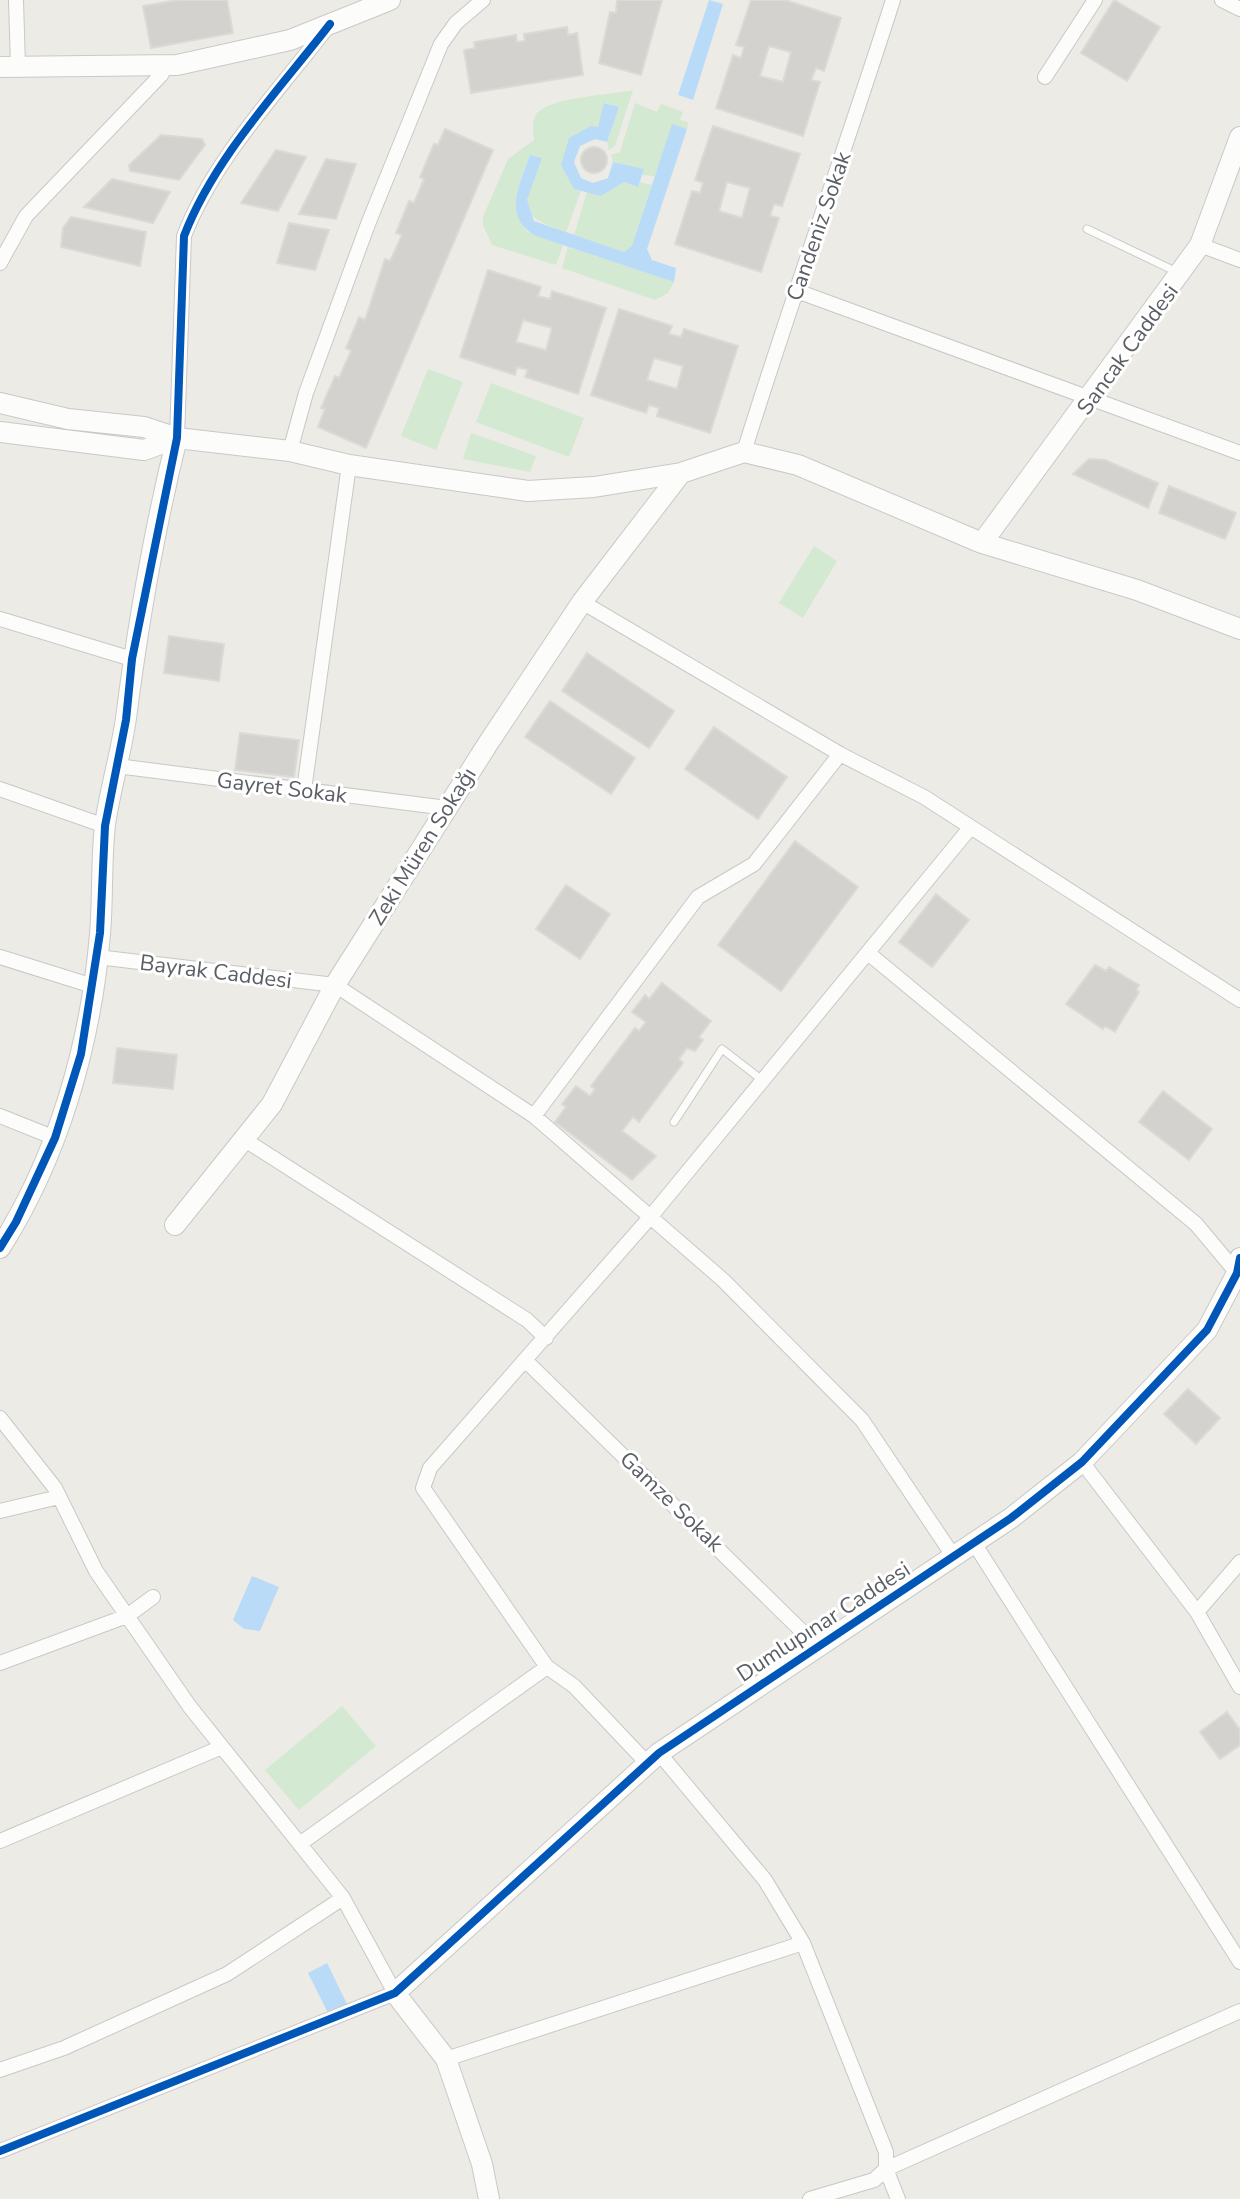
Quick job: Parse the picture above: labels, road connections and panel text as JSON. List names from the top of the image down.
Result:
{
  "streets": {
    "street": [
      "Candeniz Sokak",
      "Sancak Caddesi",
      "Gayret Sokak",
      "Zeki Müren Sokağı",
      "Bayrak Caddesi",
      "Gamze Sokak",
      "Dumlupınar Caddesi"
    ]
  },
  "crossings": [
    ["Gayret Sokak", "Zeki Müren Sokağı"],
    ["Zeki Müren Sokağı", "Bayrak Caddesi"],
    ["Gamze Sokak", "Dumlupınar Caddesi"]
  ]
}
